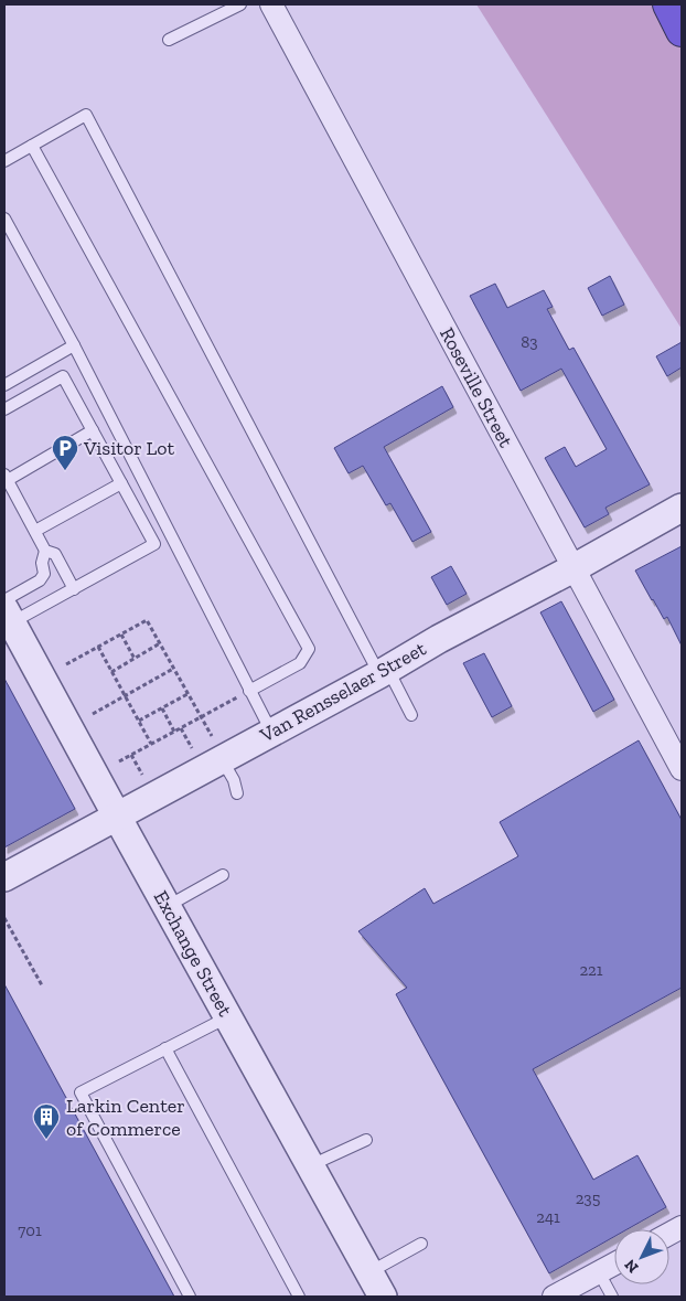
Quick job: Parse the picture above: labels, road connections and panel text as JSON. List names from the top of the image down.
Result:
{
  "streets": {
    "street": ["Roseville Street", "Van Rensselaer Street", "Exchange Street"]
  },
  "crossings": [
    ["Roseville Street", "Van Rensselaer Street"],
    ["Van Rensselaer Street", "Exchange Street"]
  ],
  "places": {
    "parking": ["Visitor Lot"],
    "building": ["Larkin Center of Commerce"]
  },
  "house_numbers": [
    "83",
    "221",
    "235",
    "241",
    "701"
  ],
  "north": "bottom left"
}
